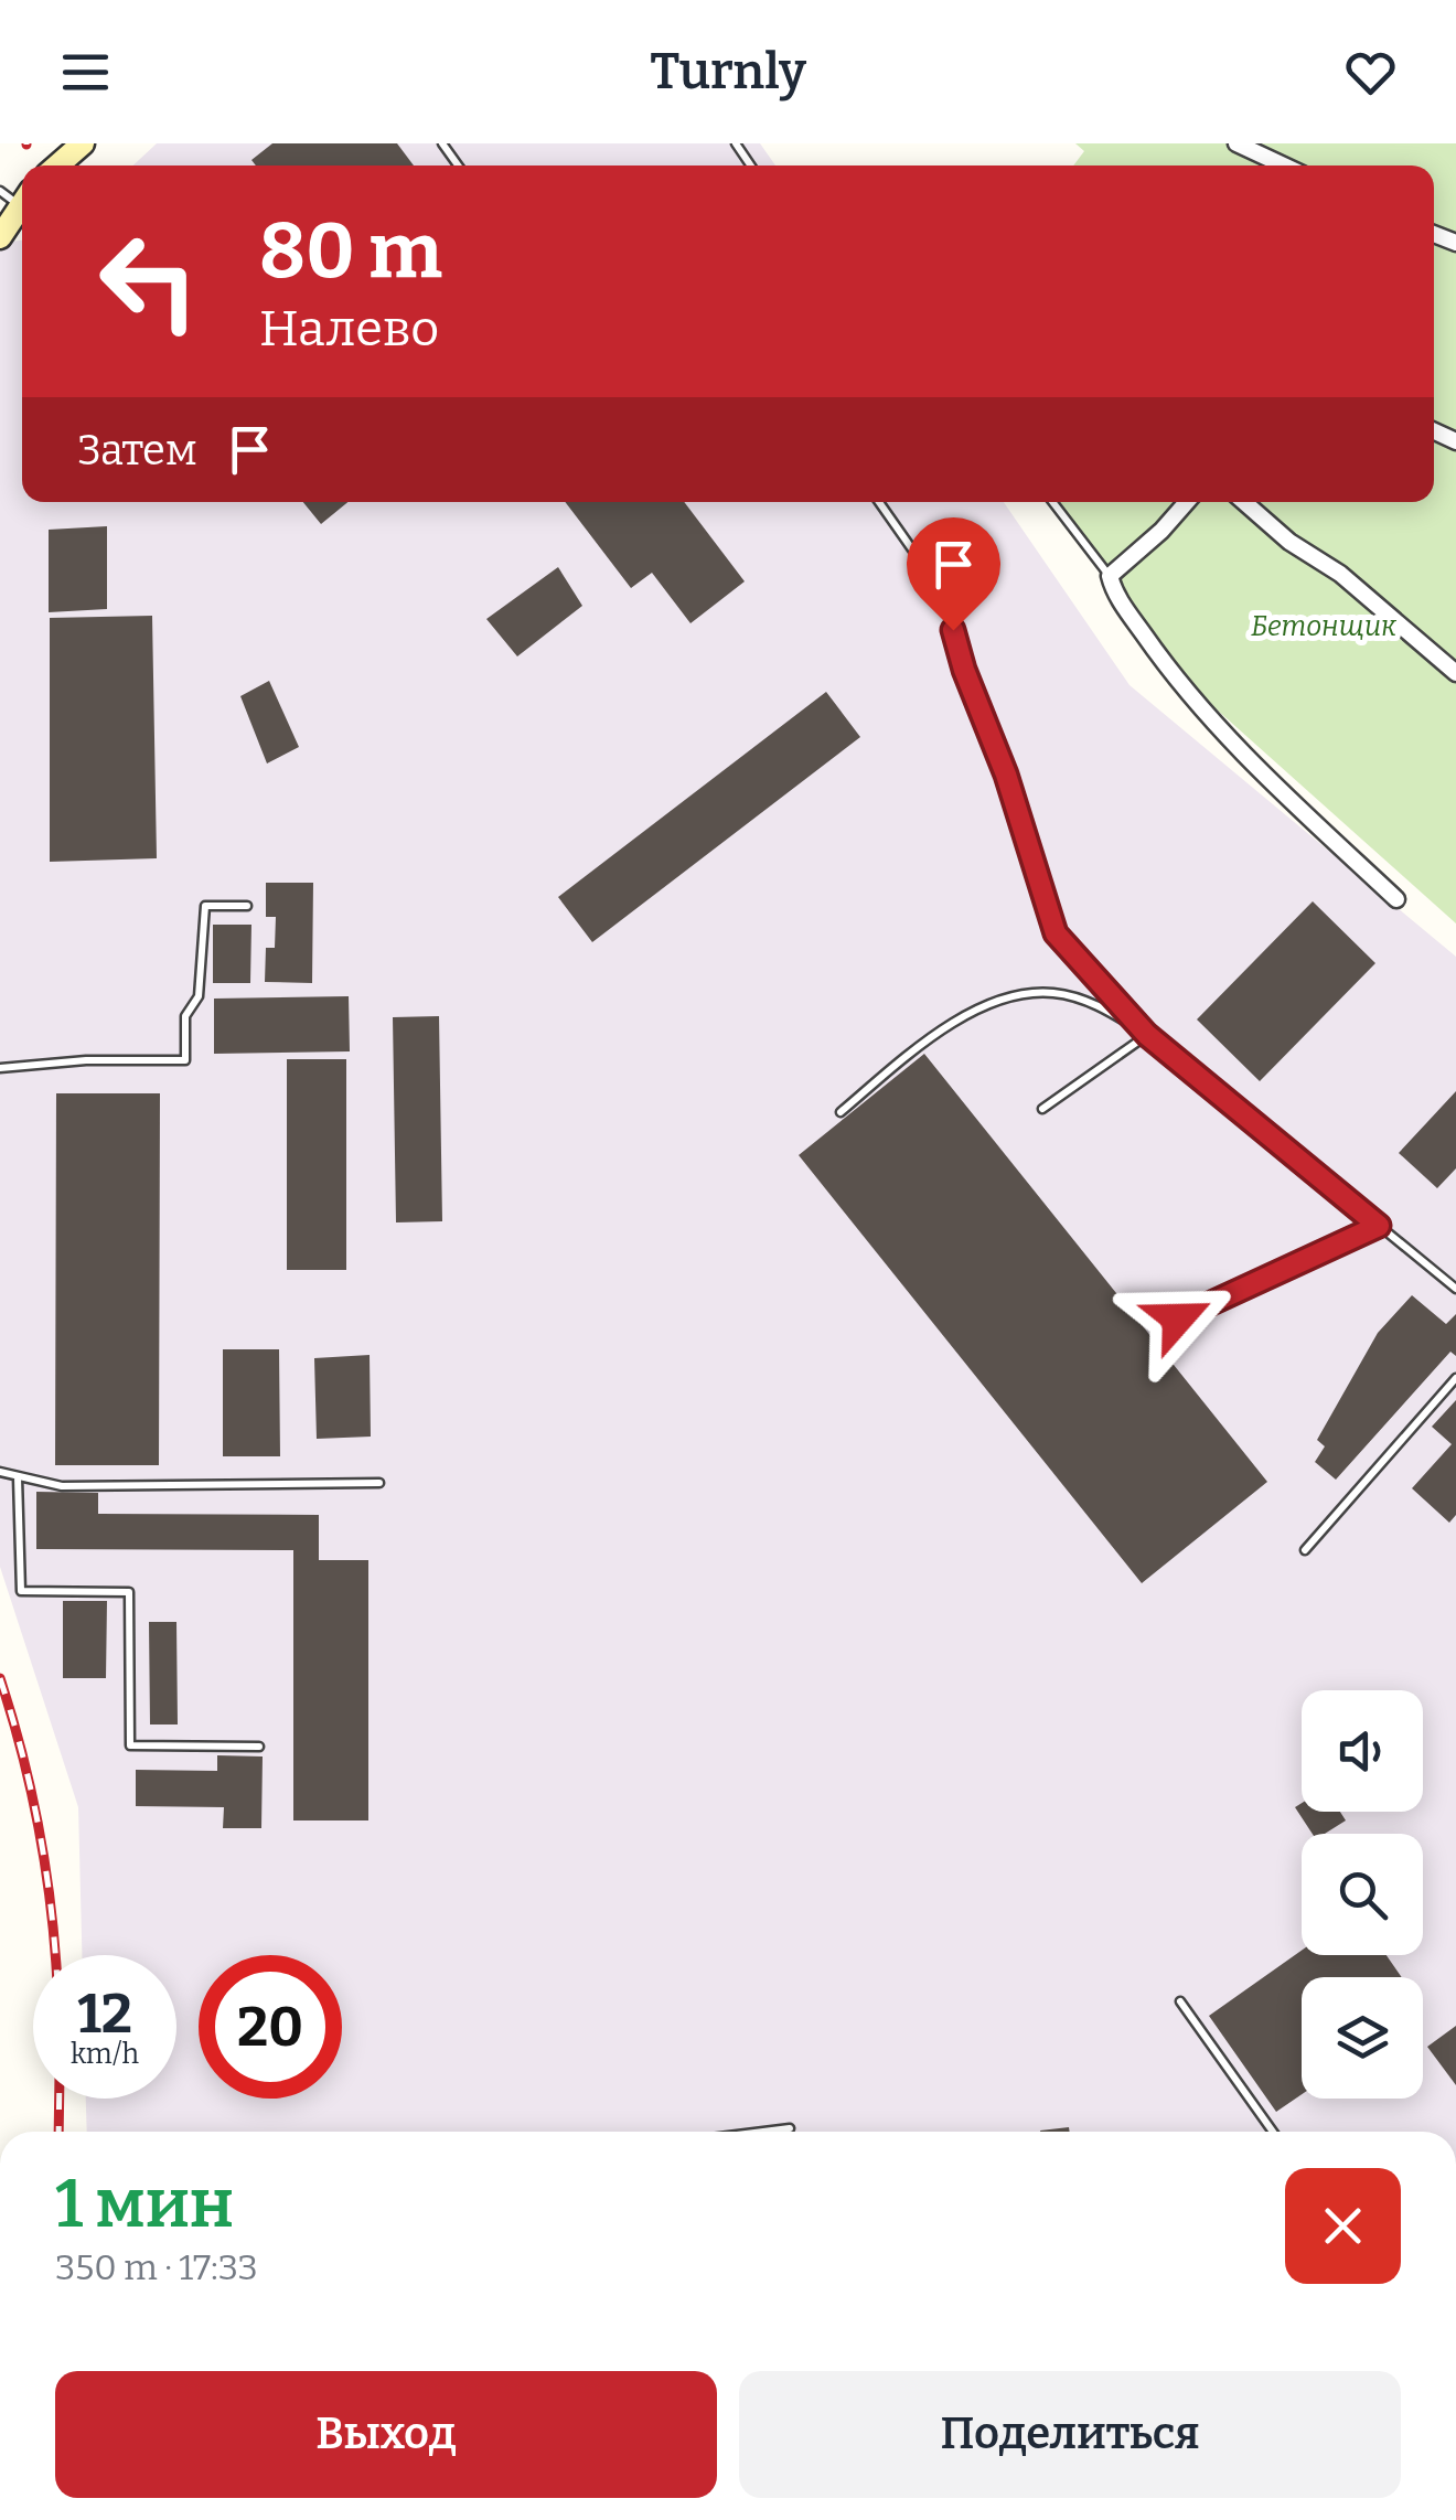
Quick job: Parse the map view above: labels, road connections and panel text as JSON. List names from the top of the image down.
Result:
{
  "parks": ["Бетонщик"],
  "page": {
    "header": "Turnly",
    "turn": ["80 m", "Налево"],
    "then": "Затем",
    "speed": "12 km/h",
    "limit": "20",
    "heading": ["1 мин", "350 m · 17:33"],
    "buttons": ["Выход", "Поделиться"]
  }
}
